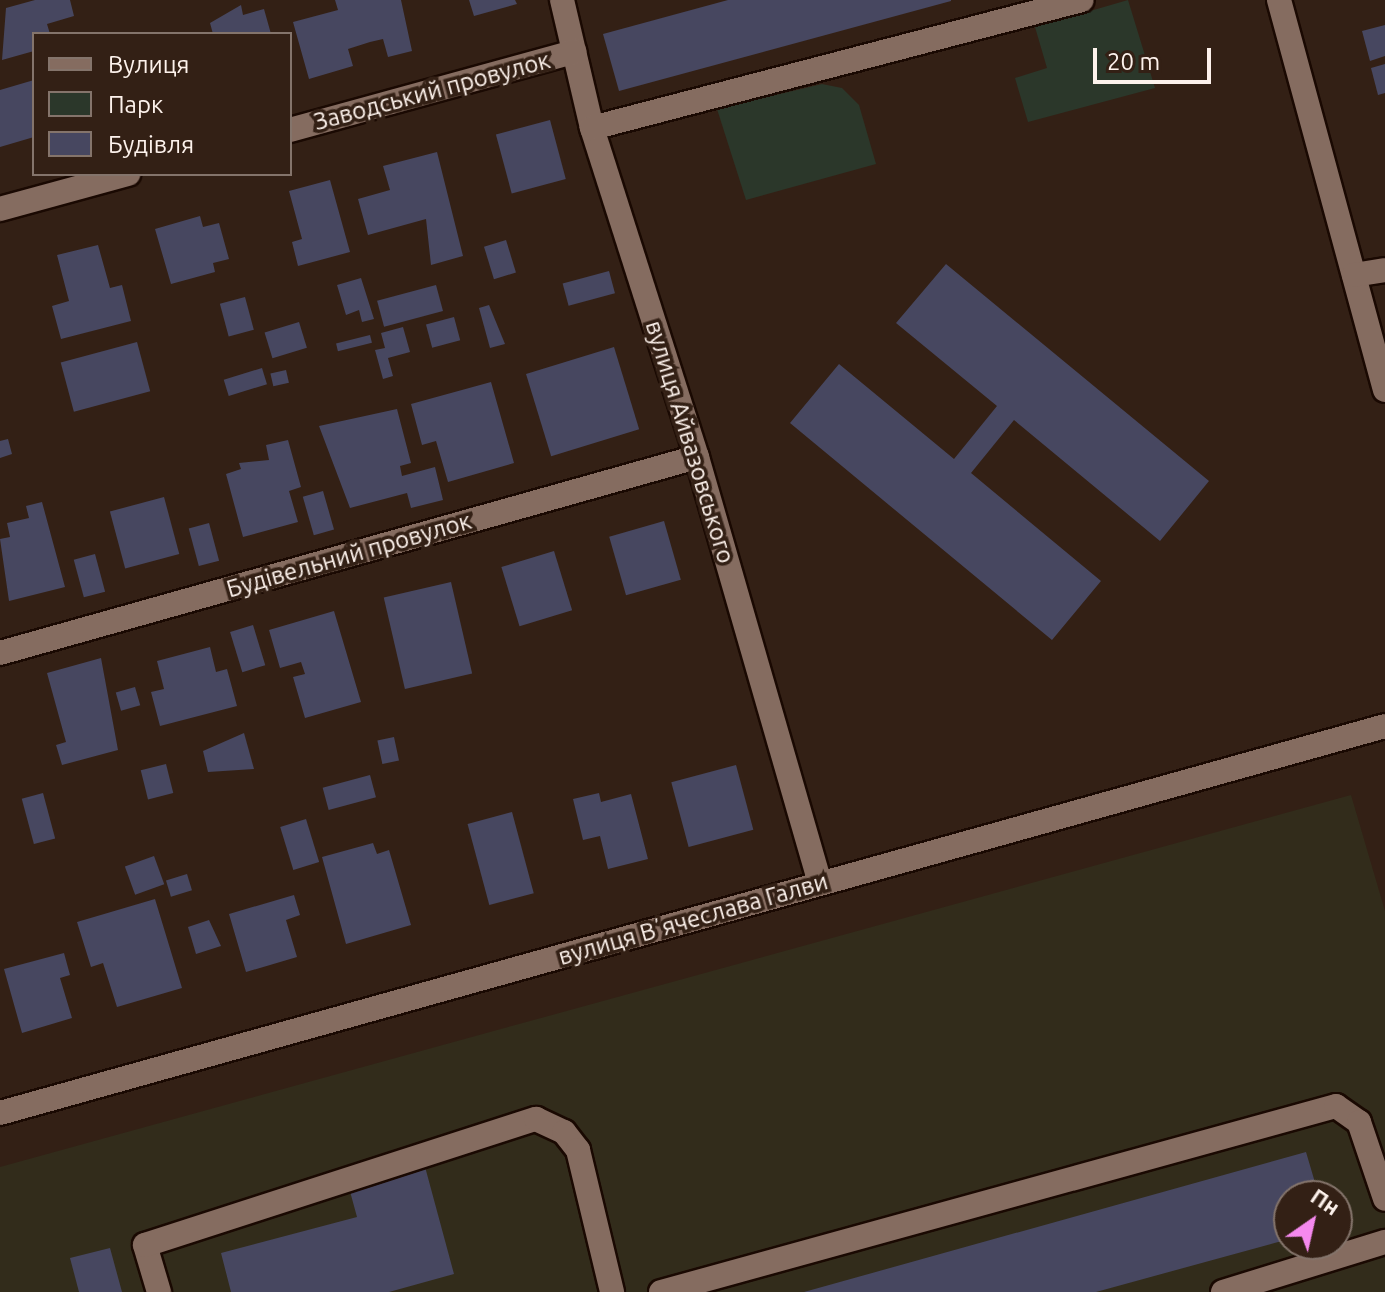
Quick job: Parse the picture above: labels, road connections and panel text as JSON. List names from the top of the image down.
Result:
{
  "streets": {
    "street": [
      "Заводський провулок",
      "вулиця Айвазовського",
      "Будівельний провулок",
      "вулиця Вʼячеслава Галви"
    ]
  },
  "crossings": [
    ["Заводський провулок", "вулиця Айвазовського"],
    ["вулиця Айвазовського", "Будівельний провулок"],
    ["вулиця Айвазовського", "вулиця Вʼячеслава Галви"]
  ],
  "legend": ["Вулиця", "Парк", "Будівля"],
  "scale_bar": "20 m",
  "north": "top right"
}
